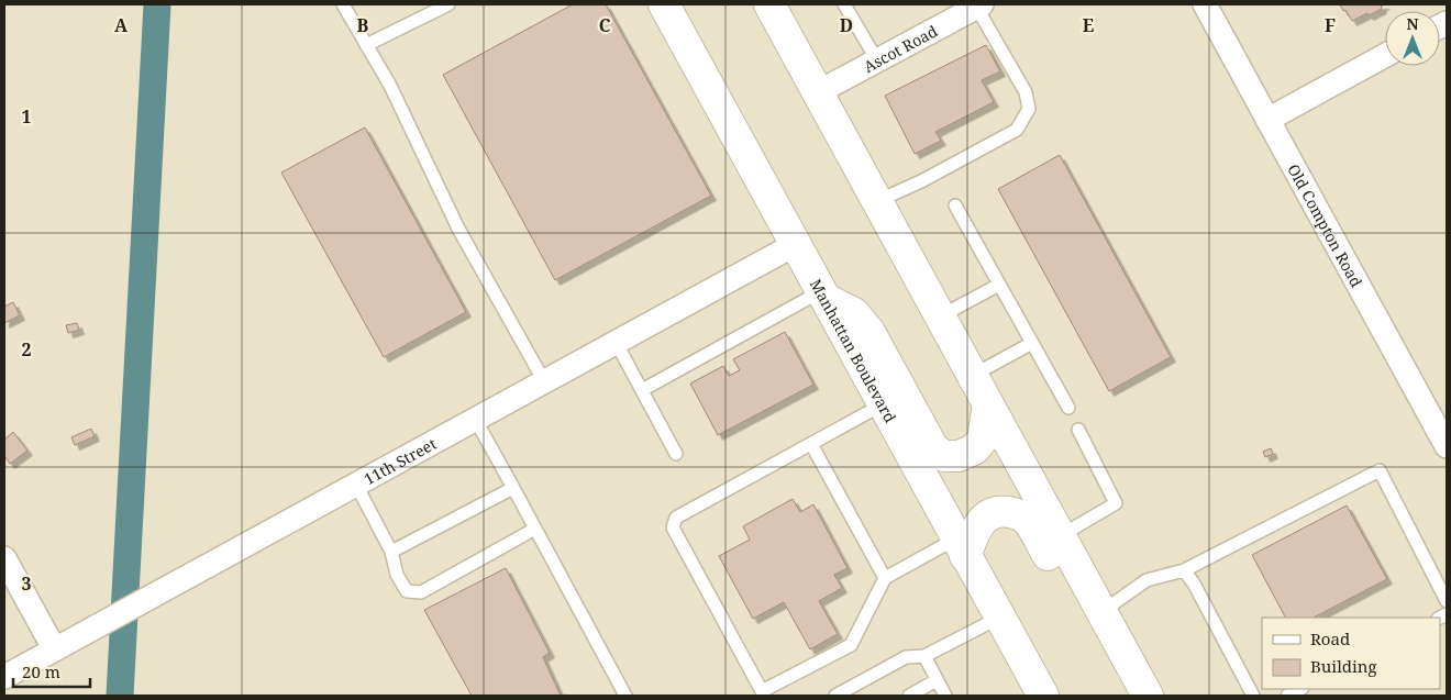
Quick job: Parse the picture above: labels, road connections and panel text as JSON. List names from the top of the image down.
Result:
{
  "streets": {
    "street": [
      "Ascot Road",
      "Old Compton Road",
      "Manhattan Boulevard",
      "11th Street"
    ]
  },
  "crossings": [
    ["Manhattan Boulevard", "11th Street"]
  ],
  "legend": ["Road", "Building"],
  "scale_bar": "20 m",
  "north": "top",
  "grid": {
    "columns": [
      "A",
      "B",
      "C",
      "D",
      "E",
      "F"
    ],
    "rows": ["1", "2", "3"]
  }
}
